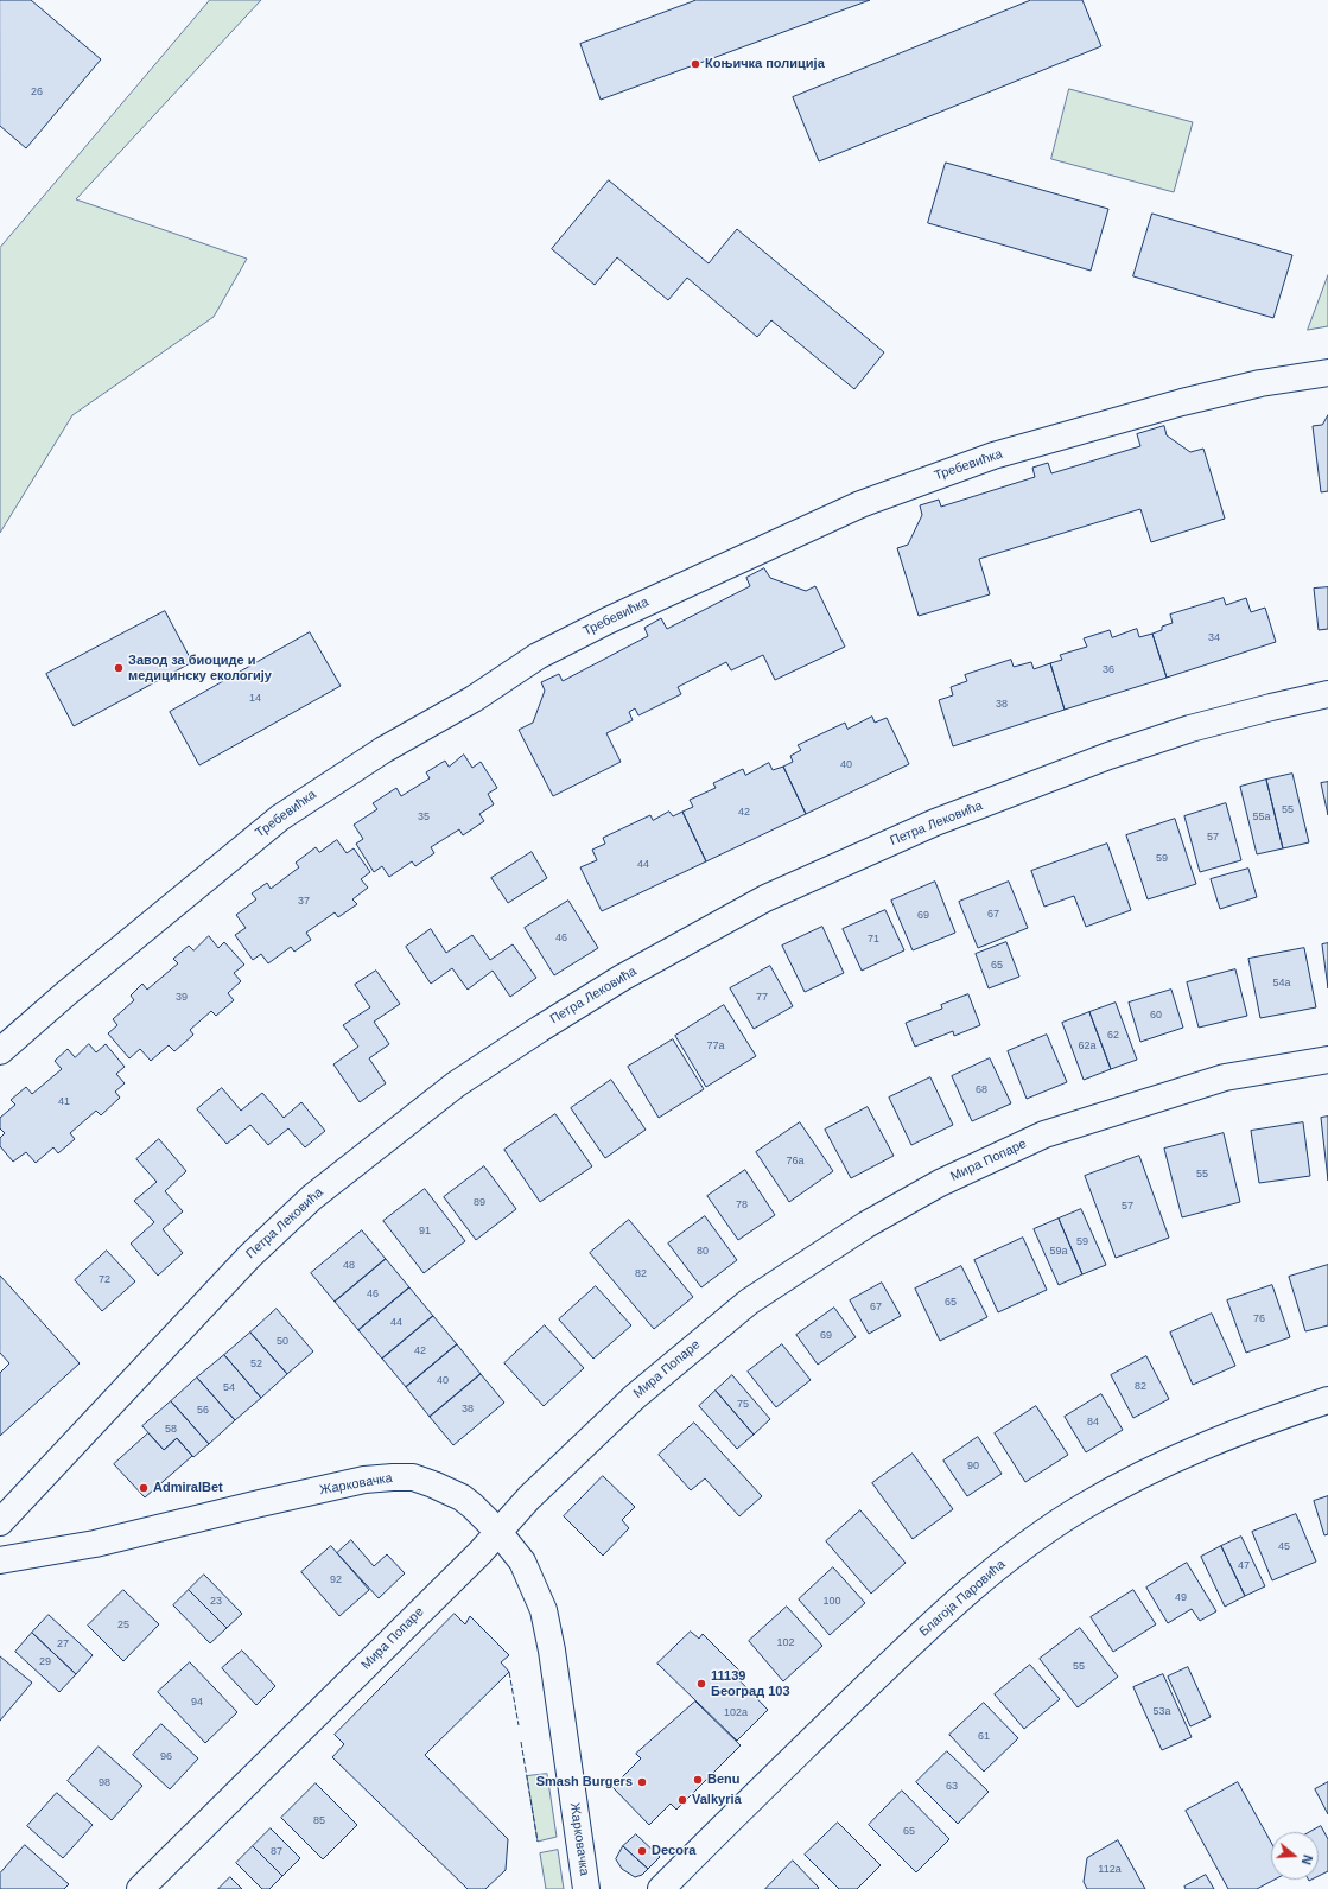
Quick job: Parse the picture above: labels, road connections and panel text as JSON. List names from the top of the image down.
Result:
{
  "streets": {
    "street": [
      "Требевићка",
      "Петра Лековића",
      "Мира Попаре",
      "Жарковачка",
      "Благоја Паровића"
    ]
  },
  "crossings": [
    ["Мира Попаре", "Жарковачка"]
  ],
  "places": [
    "Коњичка полиција",
    "Завод за биоциде и медицинску екологију",
    "AdmiralBet",
    "11139 Београд 103",
    "Benu",
    "Smash Burgers",
    "Valkyria",
    "Decora"
  ],
  "house_numbers": [
    "26",
    "34",
    "36",
    "14",
    "38",
    "40",
    "55",
    "42",
    "35",
    "55a",
    "57",
    "59",
    "44",
    "37",
    "67",
    "69",
    "46",
    "71",
    "65",
    "54a",
    "39",
    "77",
    "60",
    "62",
    "77a",
    "62a",
    "68",
    "41",
    "76a",
    "55",
    "89",
    "78",
    "57",
    "91",
    "59",
    "80",
    "59a",
    "48",
    "82",
    "72",
    "46",
    "65",
    "67",
    "76",
    "44",
    "69",
    "50",
    "42",
    "52",
    "40",
    "82",
    "54",
    "75",
    "38",
    "56",
    "84",
    "58",
    "90",
    "45",
    "47",
    "92",
    "49",
    "23",
    "100",
    "25",
    "102",
    "27",
    "29",
    "55",
    "94",
    "53a",
    "102a",
    "61",
    "96",
    "98",
    "63",
    "85",
    "65",
    "87",
    "112a"
  ],
  "north": "right"
}
